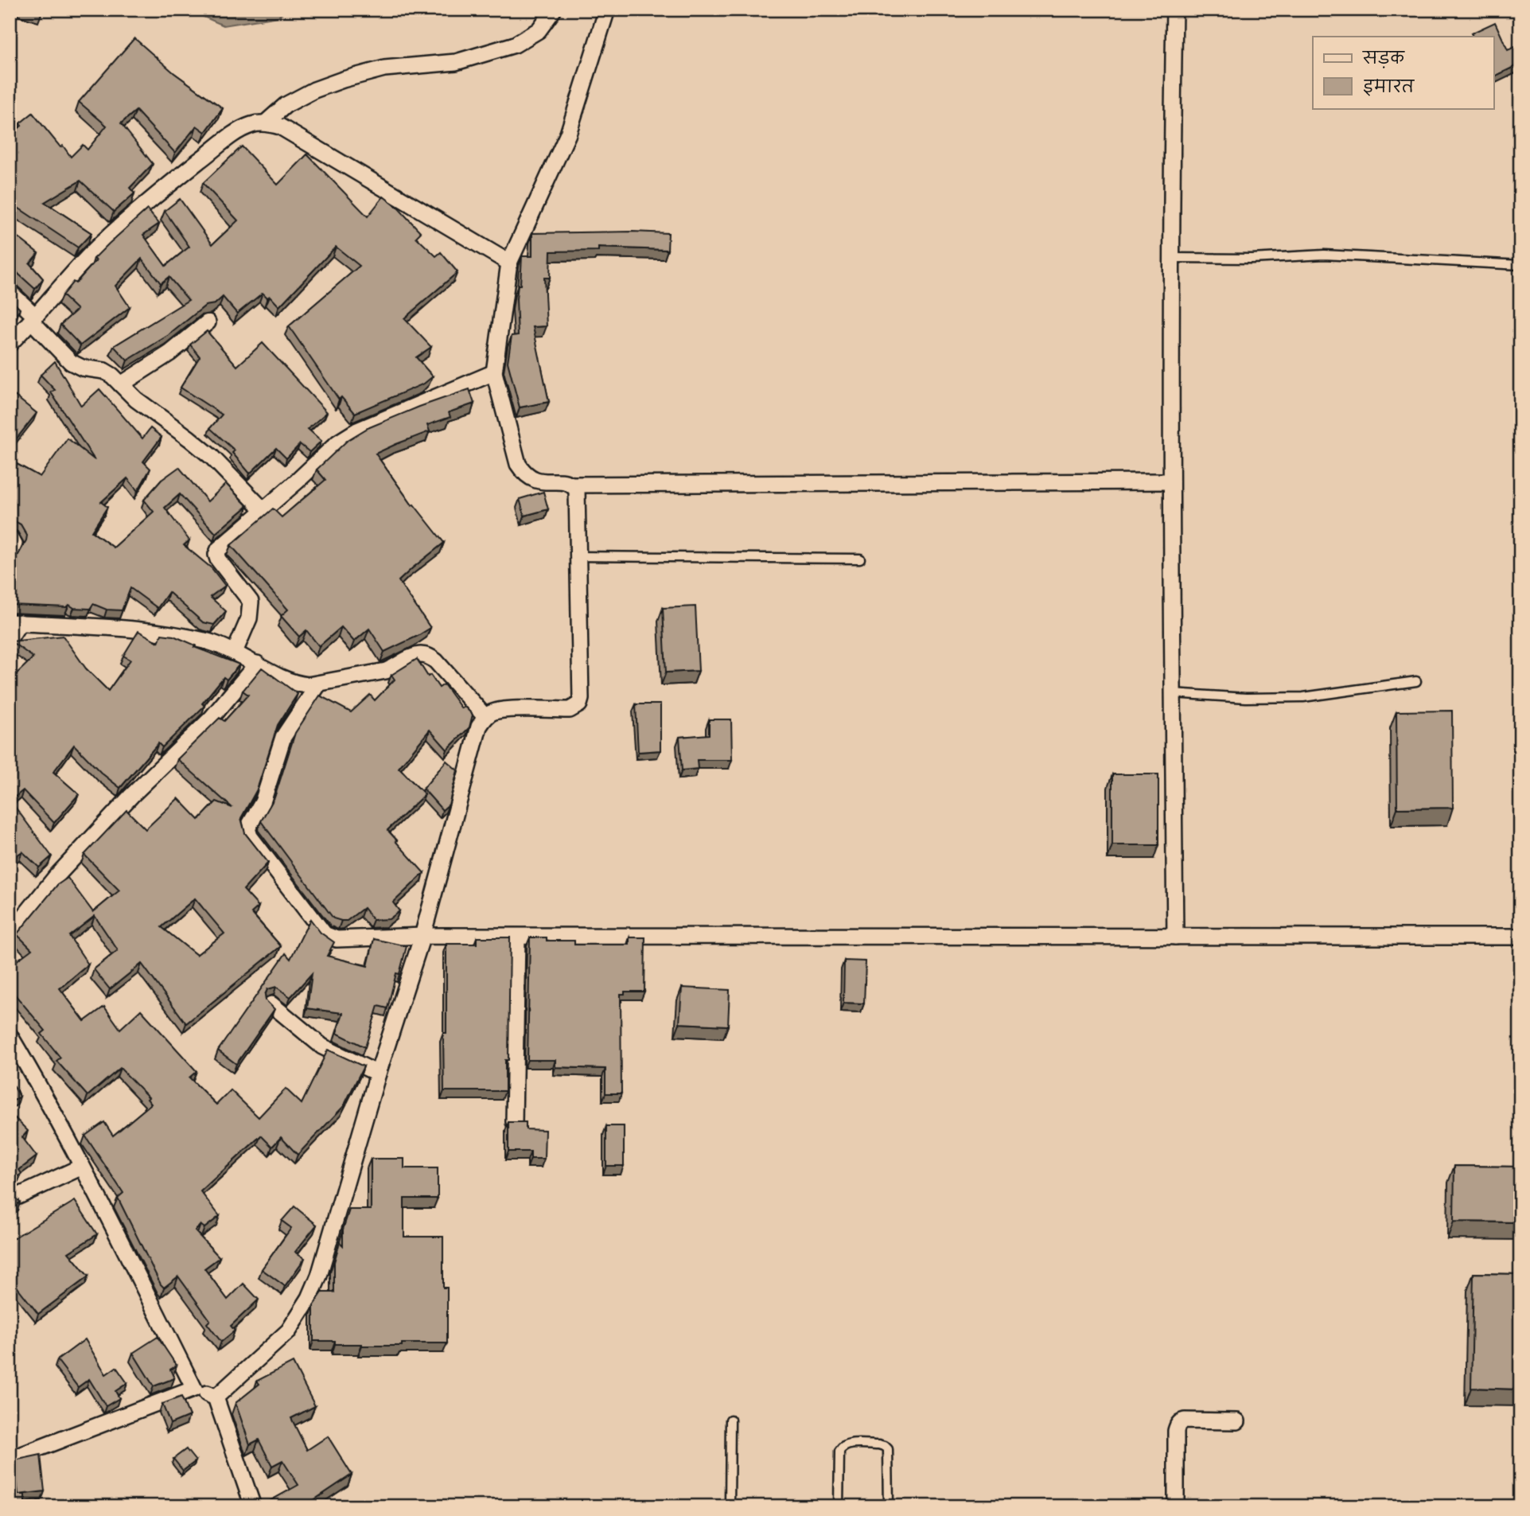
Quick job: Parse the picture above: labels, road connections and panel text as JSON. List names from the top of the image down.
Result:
{
  "legend": ["सड़क", "इमारत"]
}
